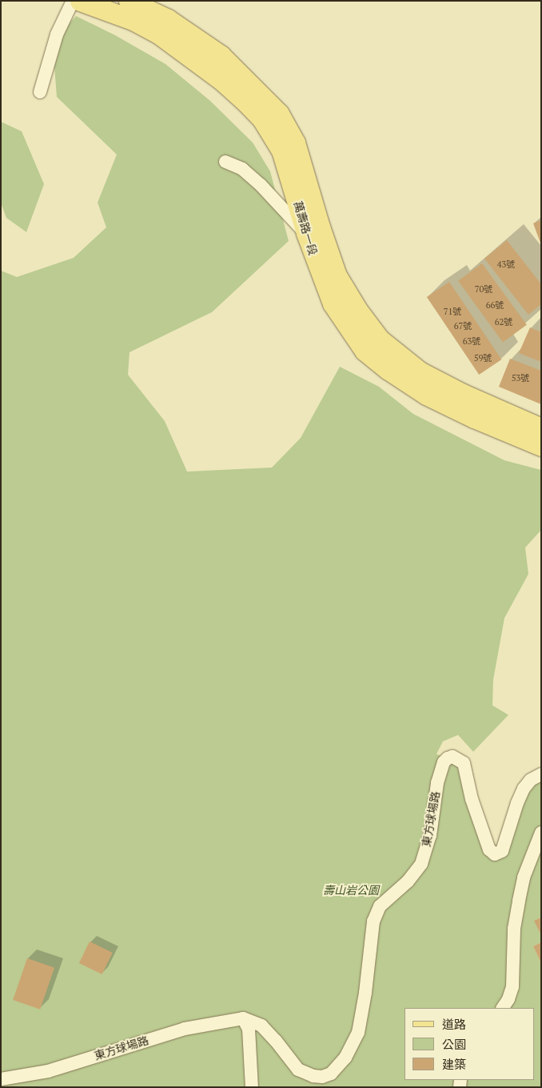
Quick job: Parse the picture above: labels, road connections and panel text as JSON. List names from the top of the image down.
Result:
{
  "streets": {
    "main road": ["萬壽路一段"],
    "street": ["東方球場路"]
  },
  "parks": ["壽山岩公園"],
  "house_numbers": [
    "43號",
    "70號",
    "66號",
    "71號",
    "62號",
    "67號",
    "63號",
    "59號",
    "53號"
  ],
  "legend": ["道路", "公園", "建築"]
}
